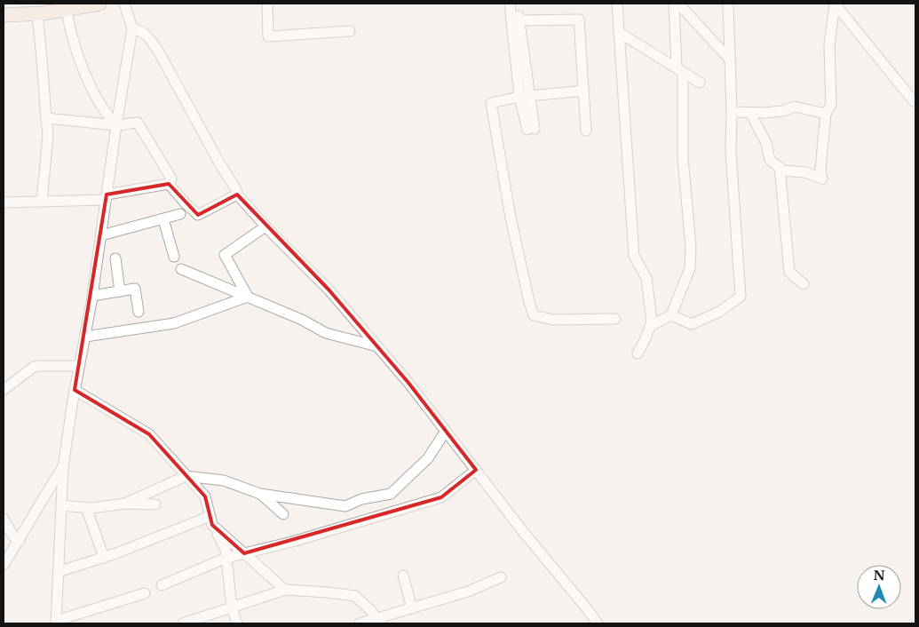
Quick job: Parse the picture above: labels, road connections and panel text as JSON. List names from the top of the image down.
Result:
{
  "north": "top"
}
